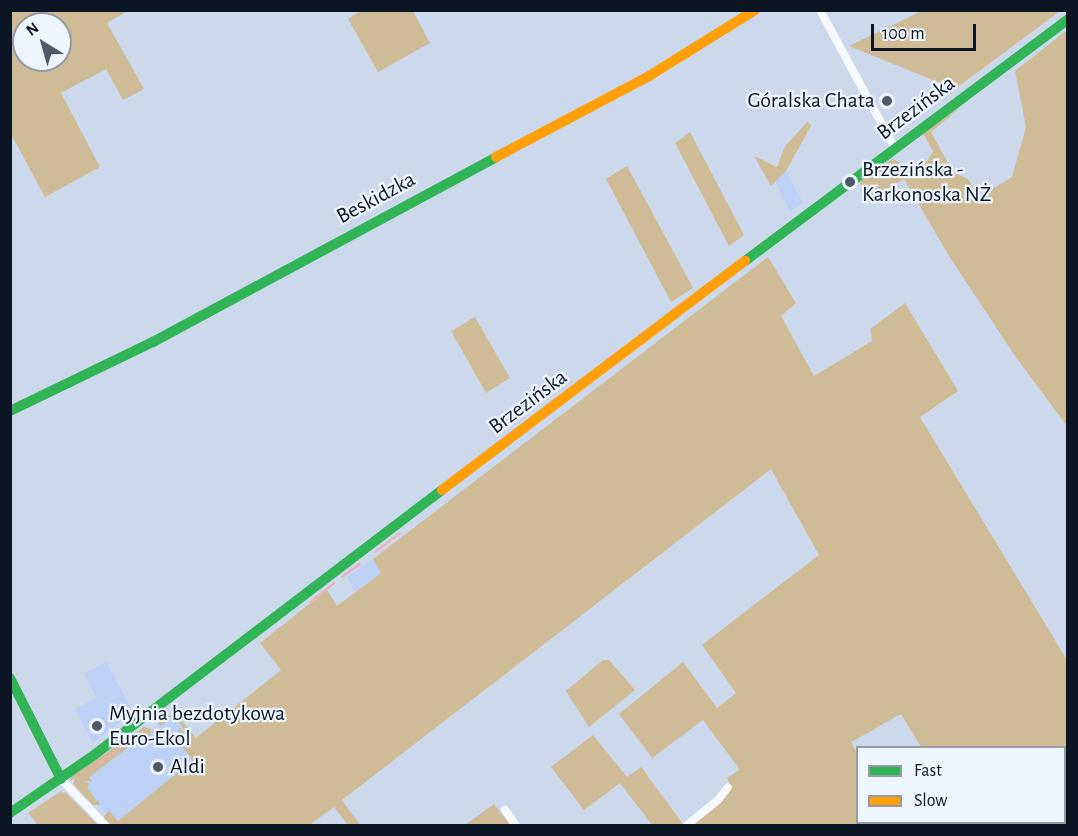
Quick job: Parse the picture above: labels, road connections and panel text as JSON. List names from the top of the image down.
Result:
{
  "streets": {
    "main road": ["Brzezińska", "Beskidzka"]
  },
  "places": [
    "Góralska Chata",
    "Brzezińska - Karkonoska NŻ",
    "Myjnia bezdotykowa Euro-Ekol",
    "Aldi"
  ],
  "legend": ["Fast", "Slow"],
  "scale_bar": "100 m",
  "north": "top left"
}
